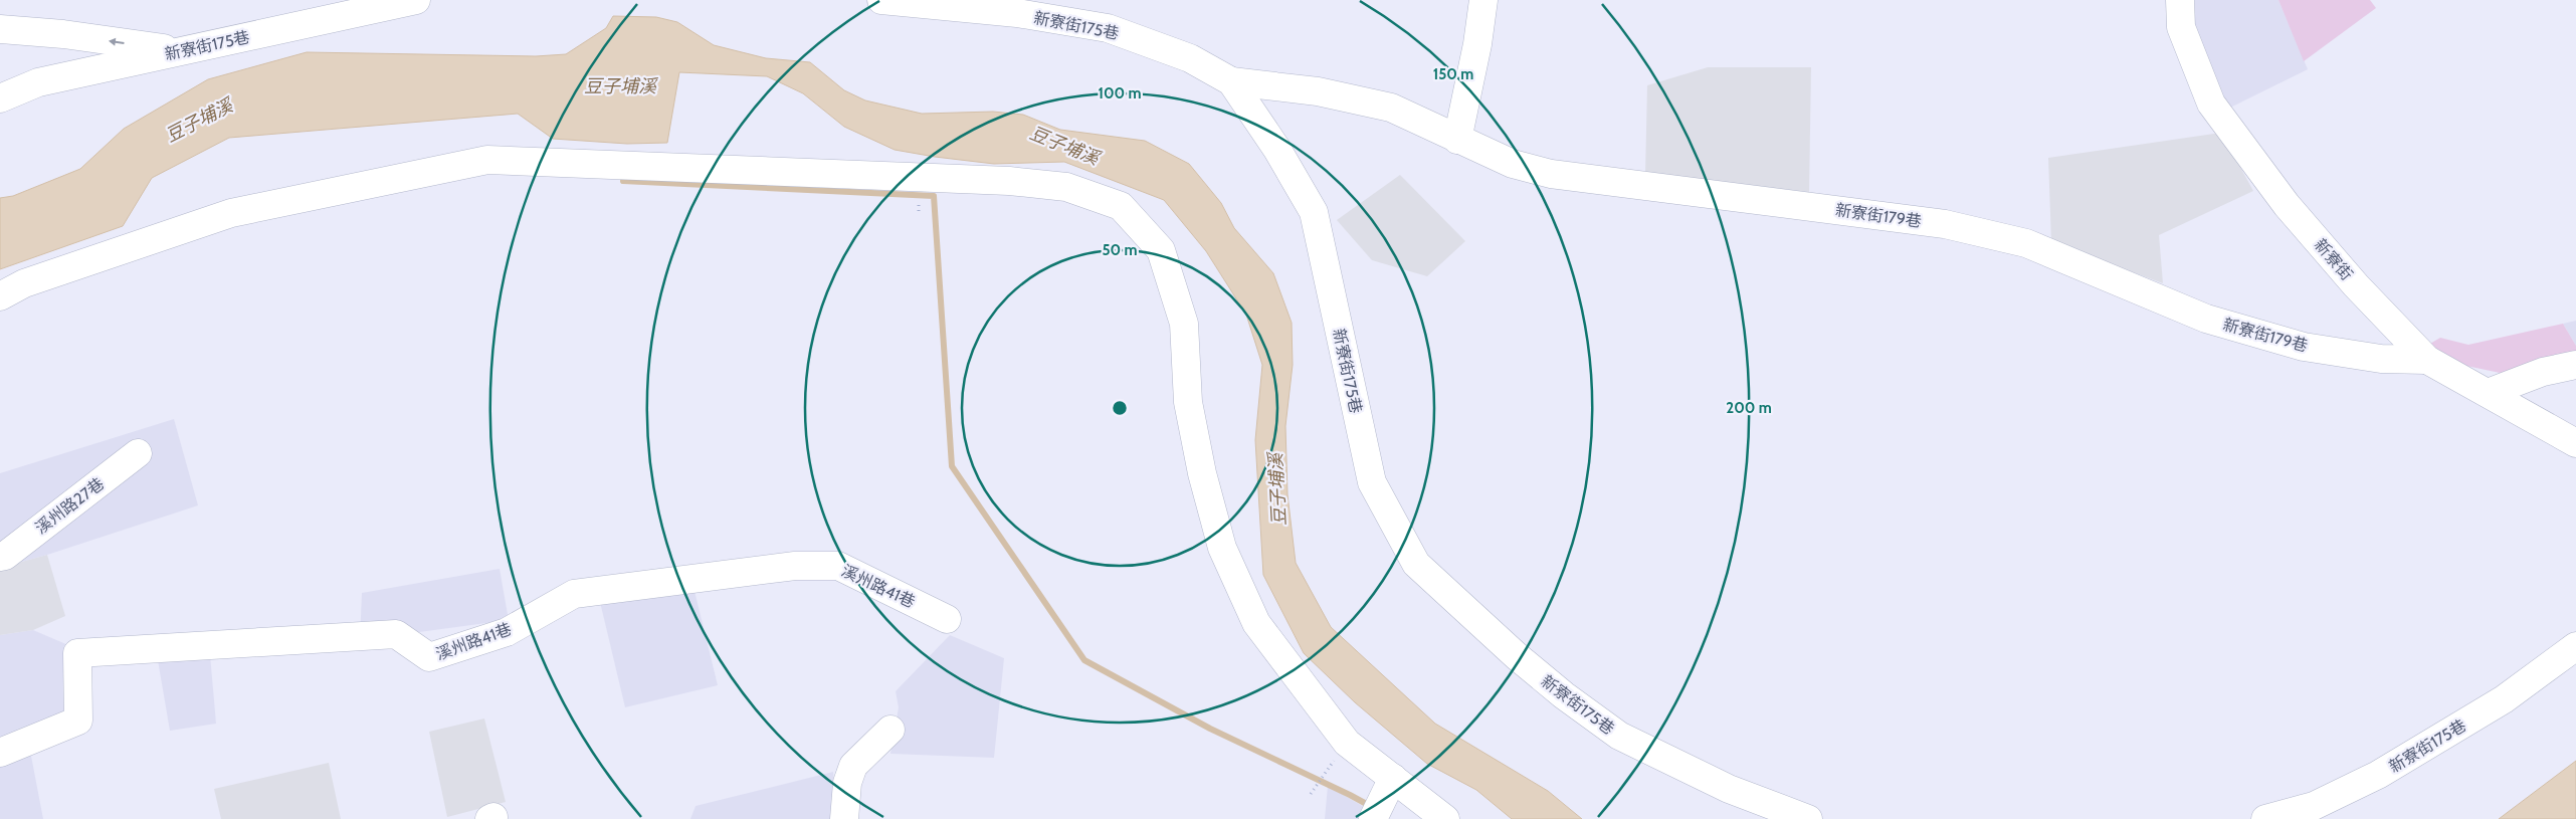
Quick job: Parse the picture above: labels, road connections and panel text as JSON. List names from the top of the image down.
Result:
{
  "streets": {
    "street": [
      "新寮街175巷",
      "新寮街179巷",
      "新寮街",
      "溪州路27巷",
      "溪州路41巷"
    ]
  },
  "crossings": [
    ["新寮街175巷", "新寮街179巷"],
    ["新寮街179巷", "新寮街"]
  ],
  "water": ["豆子埔溪"],
  "rings": [
    "150 m",
    "100 m",
    "50 m",
    "200 m"
  ]
}
